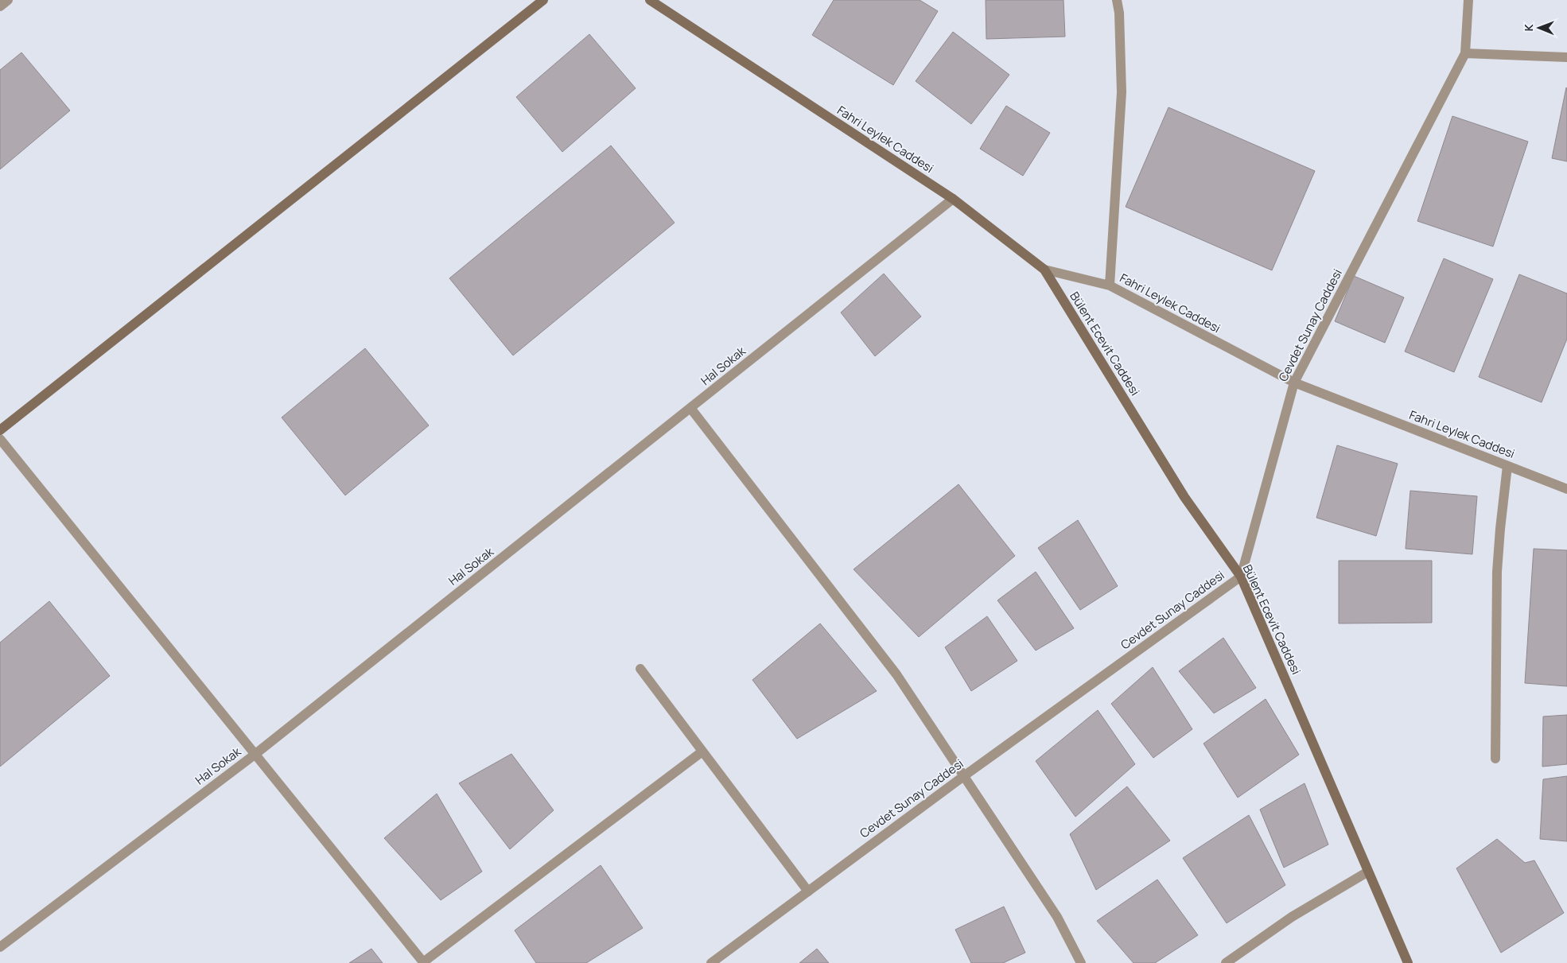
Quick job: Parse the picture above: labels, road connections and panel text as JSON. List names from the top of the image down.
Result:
{
  "streets": {
    "street": [
      "Fahri Leylek Caddesi",
      "Cevdet Sunay Caddesi",
      "Bülent Ecevit Caddesi",
      "Hal Sokak"
    ]
  },
  "crossings": [
    ["Fahri Leylek Caddesi", "Cevdet Sunay Caddesi"],
    ["Fahri Leylek Caddesi", "Bülent Ecevit Caddesi"],
    ["Fahri Leylek Caddesi", "Hal Sokak"],
    ["Cevdet Sunay Caddesi", "Bülent Ecevit Caddesi"]
  ],
  "north": "left"
}
